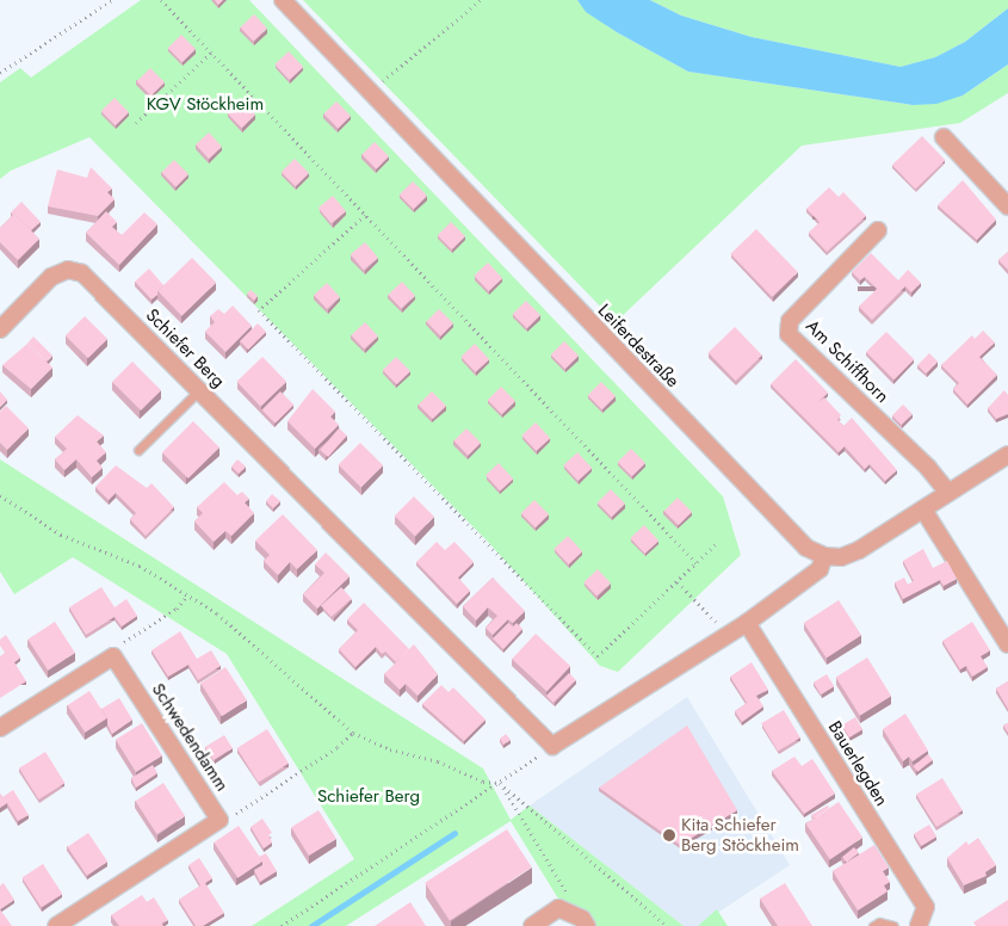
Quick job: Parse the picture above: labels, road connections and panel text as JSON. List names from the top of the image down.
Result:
{
  "streets": {
    "street": [
      "Leiferdestraße",
      "Schiefer Berg",
      "Am Schiffhorn",
      "Schwedendamm",
      "Bauerlegden"
    ]
  },
  "parks": ["KGV Stöckheim", "Schiefer Berg"],
  "places": ["Kita Schiefer Berg Stöckheim"]
}
